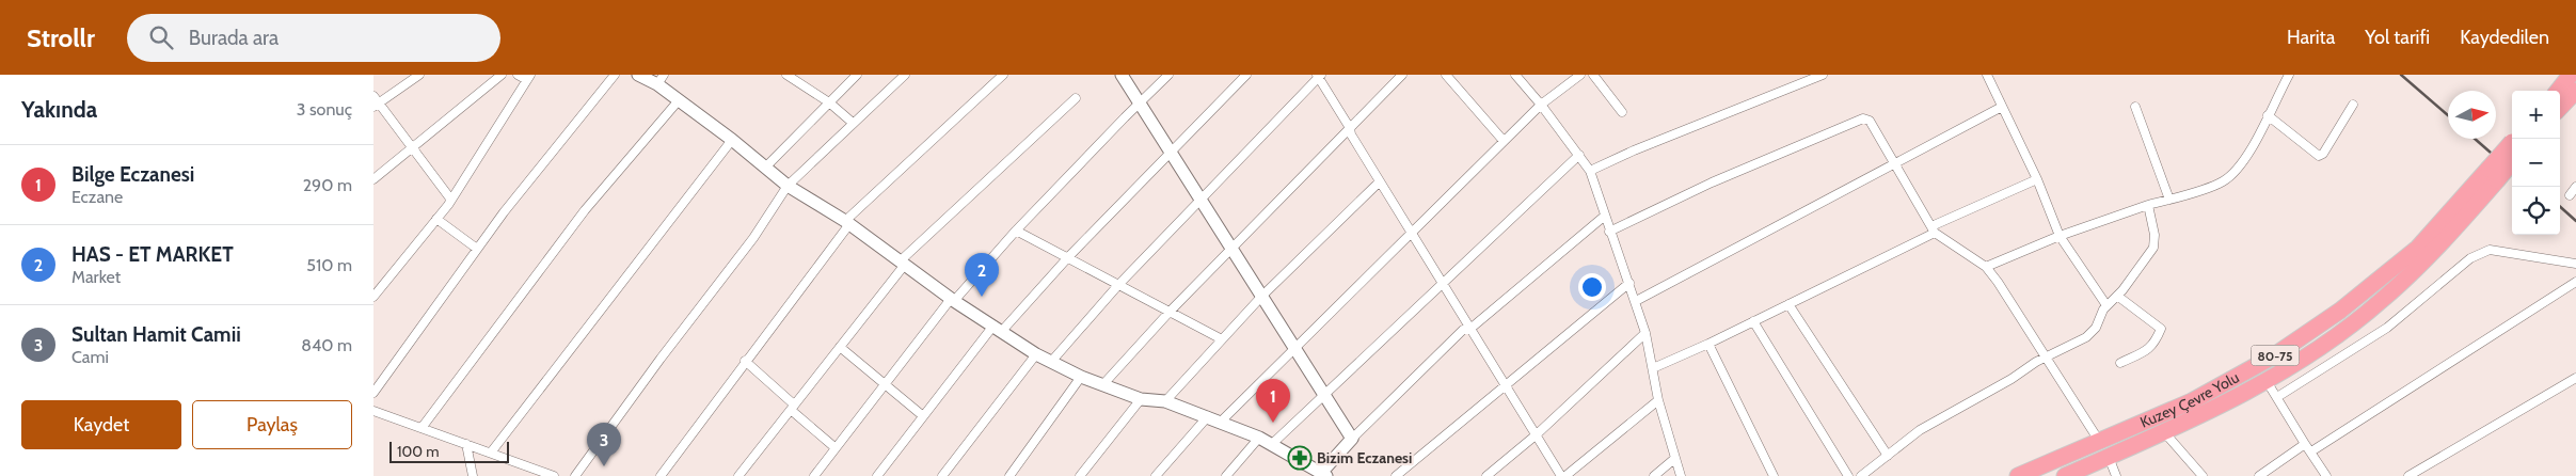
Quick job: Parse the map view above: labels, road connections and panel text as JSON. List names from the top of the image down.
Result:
{
  "streets": {
    "highway": ["80-75", "Kuzey Çevre Yolu"]
  },
  "crossings": [
    ["80-75", "Kuzey Çevre Yolu"]
  ],
  "places": {
    "pharmacy": ["Bizim Eczanesi"]
  },
  "scale_bar": "100 m",
  "north": "right",
  "page": {
    "header": "Strollr",
    "search": "Burada ara",
    "nav": ["Harita", "Yol tarifi", "Kaydedilen"],
    "heading": ["Yakında", "3 sonuç"],
    "map_buttons": ["+", "−"],
    "list": [
      {
        "mark": "1",
        "name": "Bilge Eczanesi",
        "note": "Eczane",
        "value": "290 m"
      },
      {
        "mark": "2",
        "name": "HAS - ET MARKET",
        "note": "Market",
        "value": "510 m"
      },
      {
        "mark": "3",
        "name": "Sultan Hamit Camii",
        "note": "Cami",
        "value": "840 m"
      }
    ],
    "pins": ["2", "1", "3"],
    "buttons": ["Kaydet", "Paylaş"],
    "scale": "100 m"
  }
}
